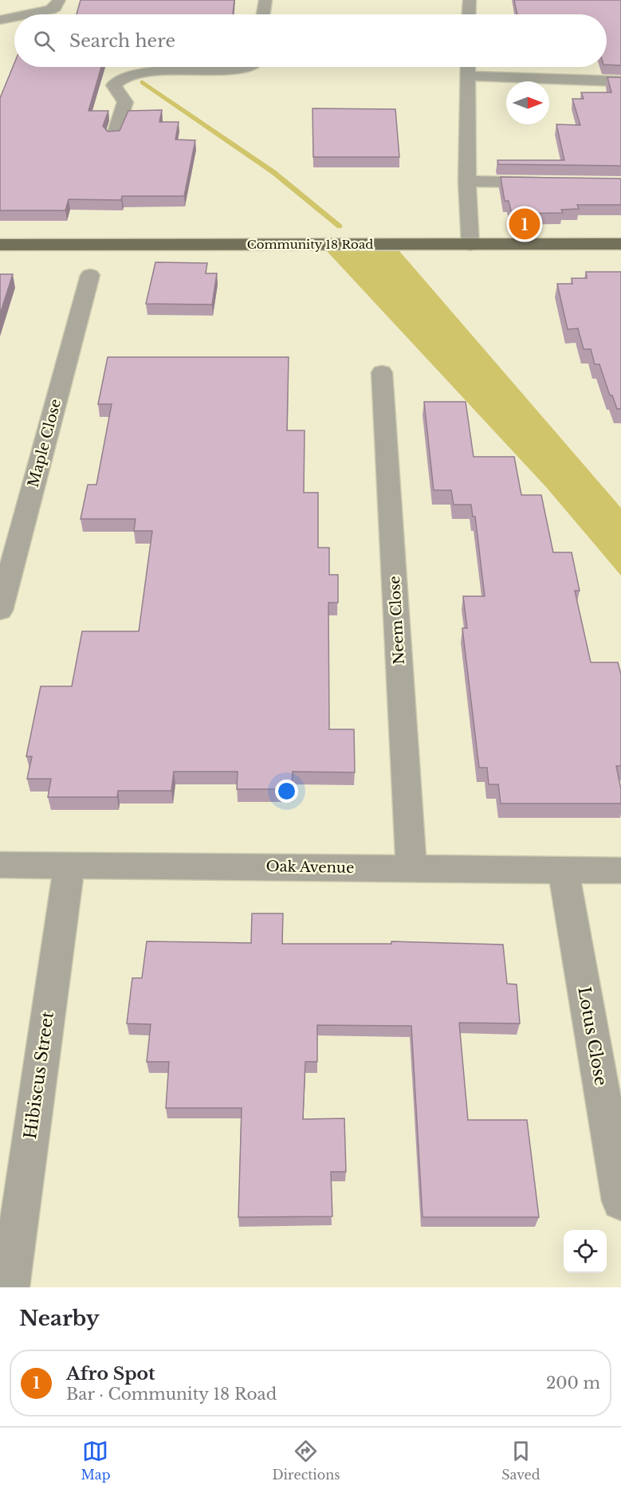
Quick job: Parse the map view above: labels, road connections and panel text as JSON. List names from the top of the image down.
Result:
{
  "streets": {
    "main road": ["Community 18 Road"],
    "street": [
      "Maple Close",
      "Neem Close",
      "Oak Avenue",
      "Lotus Close",
      "Hibiscus Street"
    ]
  },
  "crossings": [
    ["Neem Close", "Oak Avenue"],
    ["Oak Avenue", "Lotus Close"],
    ["Oak Avenue", "Hibiscus Street"]
  ],
  "north": "right",
  "page": {
    "search": "Search here",
    "pins": "1",
    "heading": "Nearby",
    "list": [
      {
        "mark": "1",
        "name": "Afro Spot",
        "note": "Bar · Community 18 Road",
        "value": "200 m"
      }
    ],
    "nav": ["Map", "Directions", "Saved"]
  }
}
